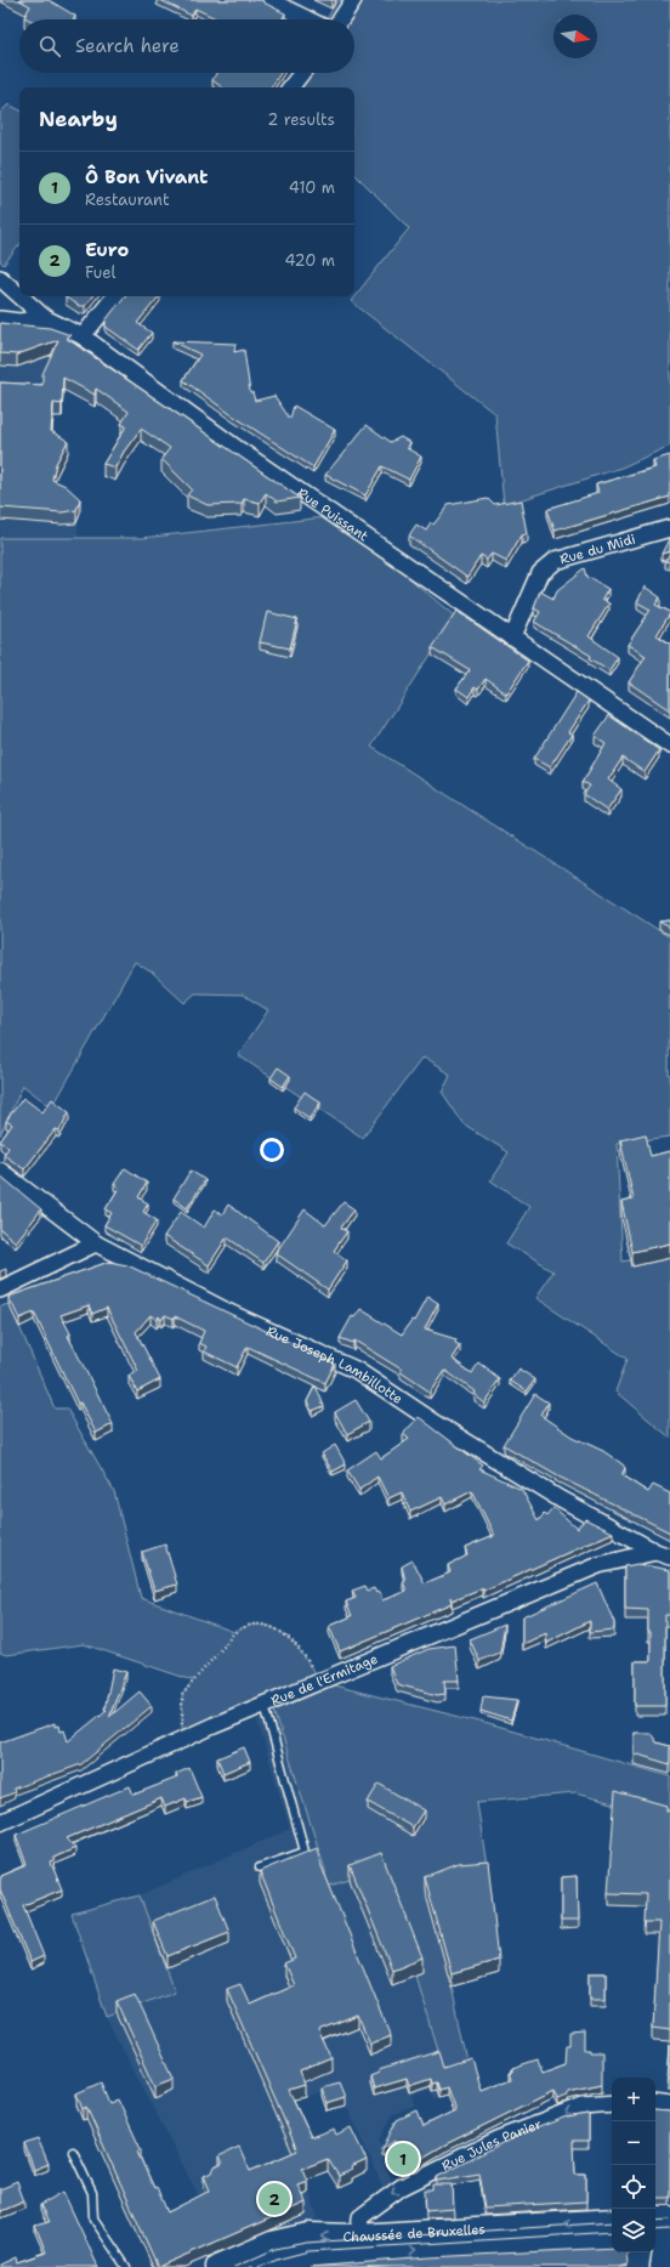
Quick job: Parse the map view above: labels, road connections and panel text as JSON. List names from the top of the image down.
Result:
{
  "streets": {
    "main road": ["Chaussée de Bruxelles"],
    "street": [
      "Rue Puissant",
      "Rue du Midi",
      "Rue Joseph Lambillotte",
      "Rue de l'Ermitage",
      "Rue Jules Panier"
    ]
  },
  "crossings": [
    ["Rue Puissant", "Rue du Midi"],
    ["Rue Joseph Lambillotte", "Rue de l'Ermitage"],
    ["Rue Jules Panier", "Chaussée de Bruxelles"]
  ],
  "one_way": ["Rue Jules Panier"],
  "north": "right",
  "page": {
    "search": "Search here",
    "heading": ["Nearby", "2 results"],
    "list": [
      {
        "mark": "1",
        "name": "Ô Bon Vivant",
        "note": "Restaurant",
        "value": "410 m"
      },
      {
        "mark": "2",
        "name": "Euro",
        "note": "Fuel",
        "value": "420 m"
      }
    ],
    "map_buttons": ["+", "−"],
    "pins": ["1", "2"]
  }
}
